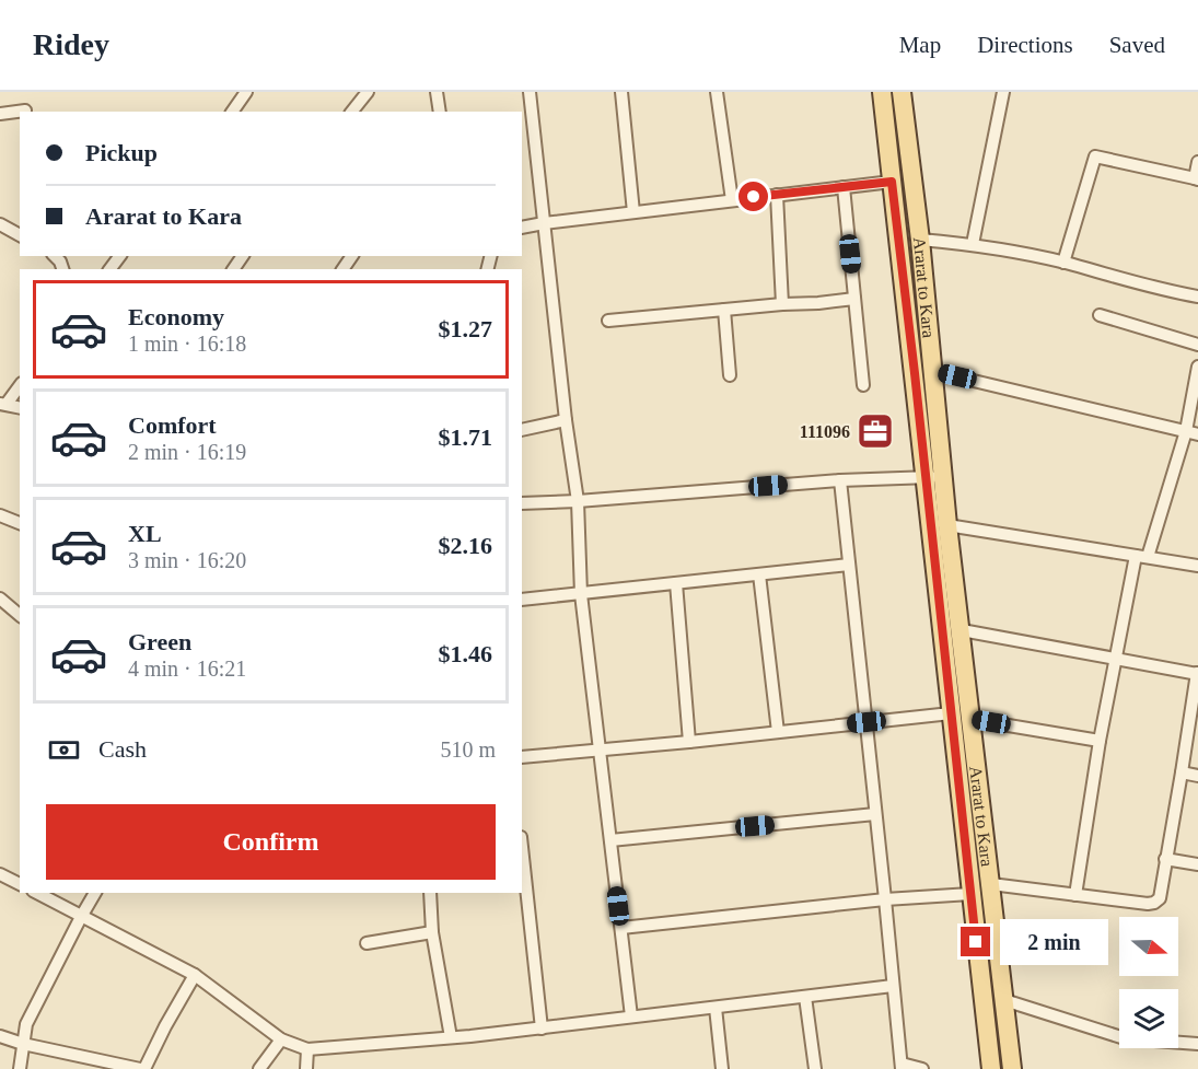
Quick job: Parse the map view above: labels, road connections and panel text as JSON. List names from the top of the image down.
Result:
{
  "streets": {
    "main road": ["Ararat to Kara"]
  },
  "places": {
    "office": ["111096"]
  },
  "north": "right",
  "page": {
    "header": "Ridey",
    "nav": ["Map", "Directions", "Saved"],
    "banner": ["Pickup", "Ararat to Kara"],
    "list": [
      {
        "name": "Economy",
        "note": "1 min · 16:18",
        "value": "$1.27"
      },
      {
        "name": "Comfort",
        "note": "2 min · 16:19",
        "value": "$1.71"
      },
      {
        "name": "XL",
        "note": "3 min · 16:20",
        "value": "$2.16"
      },
      {
        "name": "Green",
        "note": "4 min · 16:21",
        "value": "$1.46"
      }
    ],
    "pay": ["Cash", "510 m"],
    "buttons": "Confirm",
    "bubble": "2 min"
  }
}
